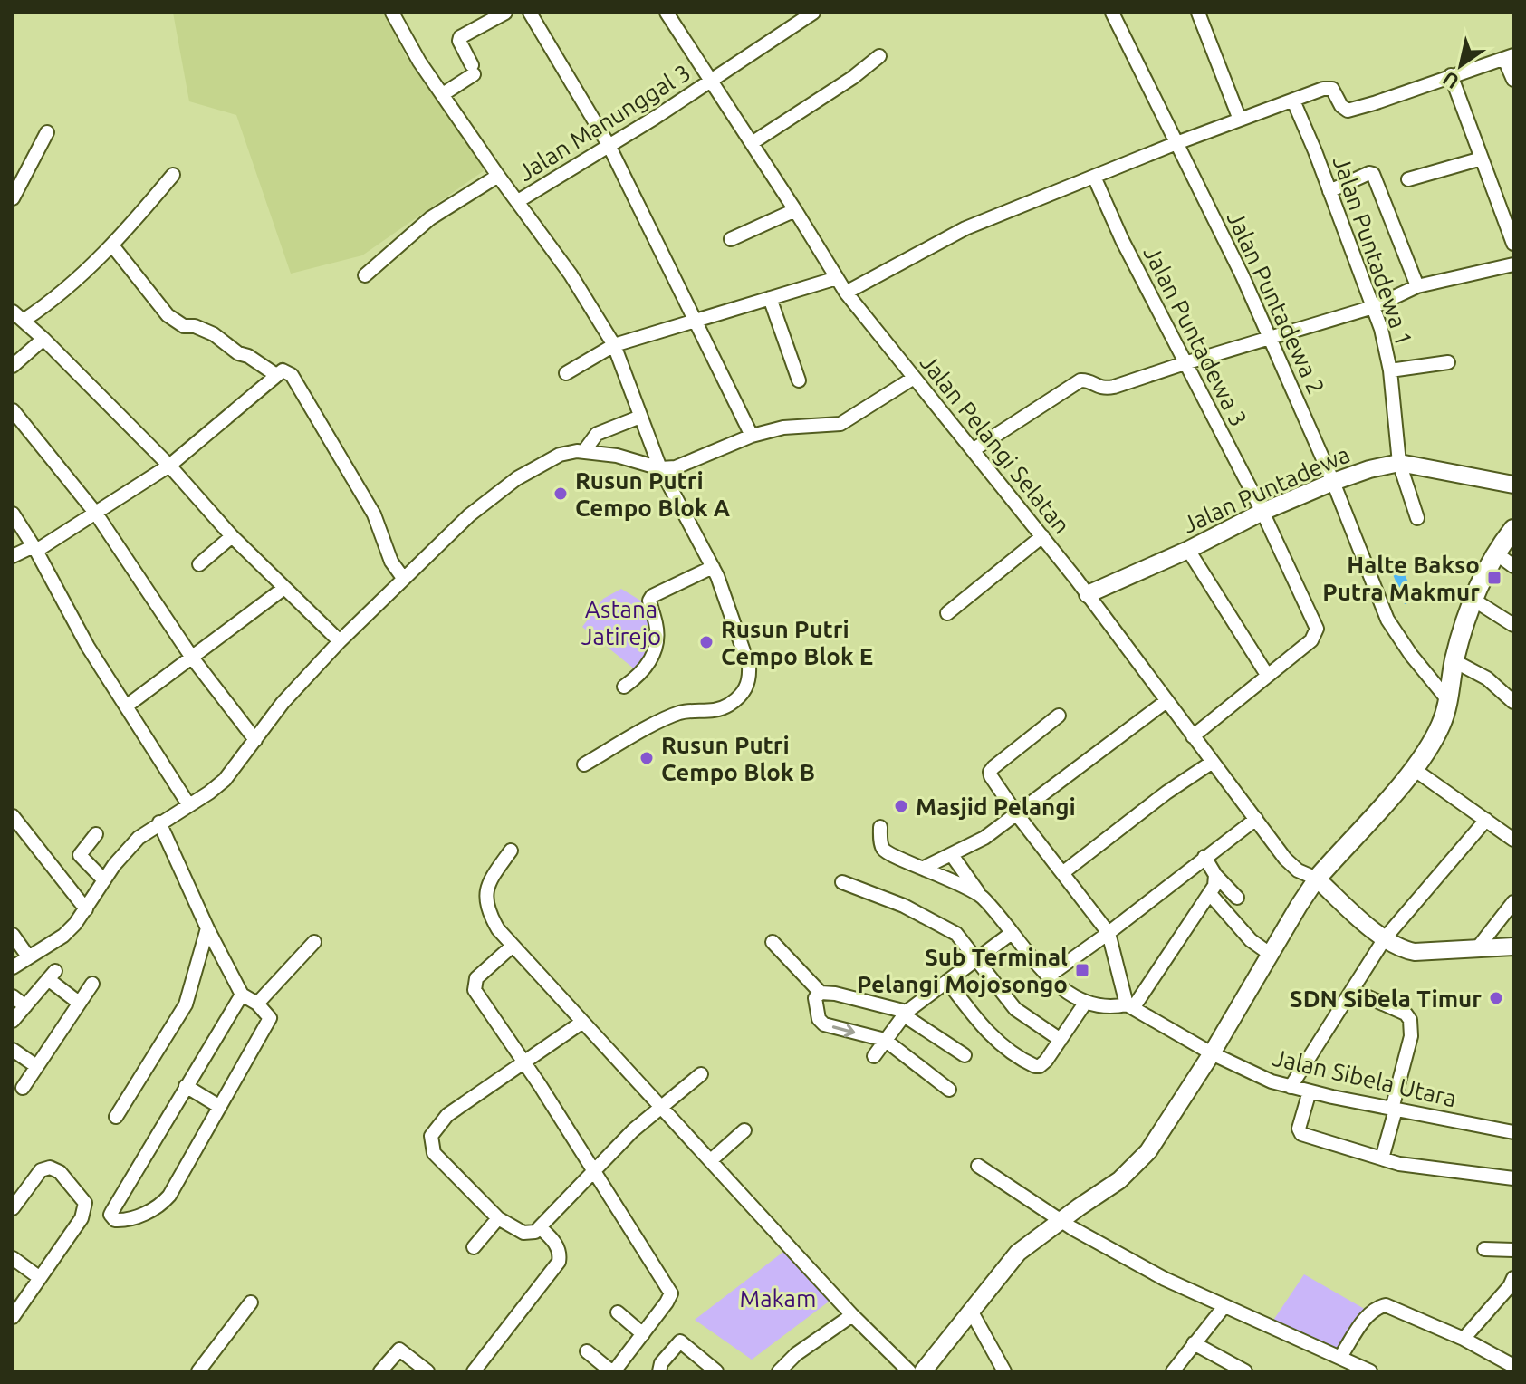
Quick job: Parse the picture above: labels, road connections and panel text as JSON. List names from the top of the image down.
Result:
{
  "streets": {
    "street": [
      "Jalan Manunggal 3",
      "Jalan Puntadewa 1",
      "Jalan Puntadewa 2",
      "Jalan Puntadewa 3",
      "Jalan Pelangi Selatan",
      "Jalan Puntadewa",
      "Jalan Sibela Utara"
    ]
  },
  "crossings": [
    ["Jalan Manunggal 3", "Jalan Pelangi Selatan"],
    ["Jalan Puntadewa 1", "Jalan Puntadewa"],
    ["Jalan Puntadewa 2", "Jalan Puntadewa"],
    ["Jalan Puntadewa 3", "Jalan Puntadewa"],
    ["Jalan Pelangi Selatan", "Jalan Puntadewa"]
  ],
  "parks": ["Astana Jatirejo", "Makam"],
  "places": {
    "other": [
      "Rusun Putri Cempo Blok A",
      "Rusun Putri Cempo Blok E",
      "Rusun Putri Cempo Blok B",
      "Masjid Pelangi",
      "SDN Sibela Timur"
    ],
    "transit": ["Halte Bakso Putra Makmur", "Sub Terminal Pelangi Mojosongo"]
  },
  "north": "bottom left"
}
